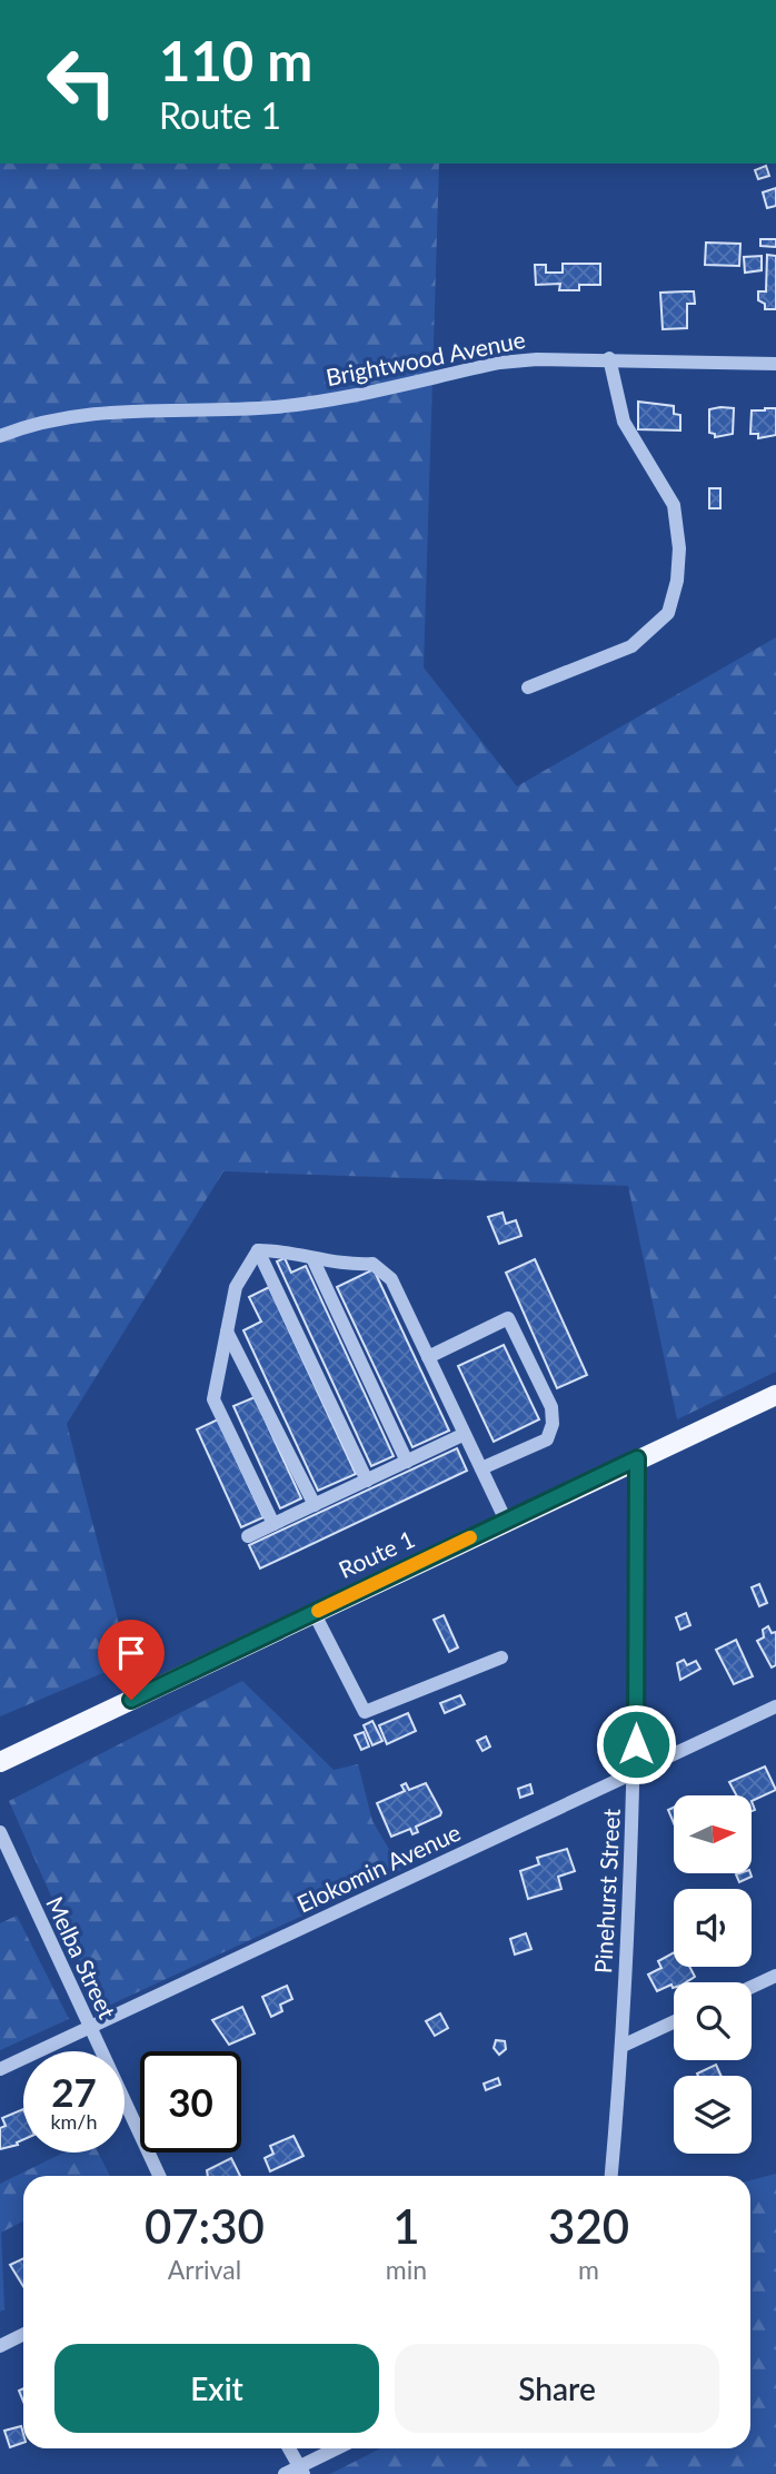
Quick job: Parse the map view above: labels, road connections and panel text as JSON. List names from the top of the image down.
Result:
{
  "streets": {
    "main road": ["Route 1"],
    "street": [
      "Brightwood Avenue",
      "Elokomin Avenue",
      "Pinehurst Street",
      "Melba Street"
    ]
  },
  "crossings": [
    ["Route 1", "Pinehurst Street"],
    ["Elokomin Avenue", "Pinehurst Street"],
    ["Elokomin Avenue", "Melba Street"]
  ],
  "north": "right",
  "page": {
    "turn": ["110 m", "Route 1"],
    "speed": "27 km/h",
    "limit": "30",
    "eta": [
      "07:30",
      "Arrival",
      "1",
      "min",
      "320",
      "m"
    ],
    "buttons": ["Exit", "Share"]
  }
}
